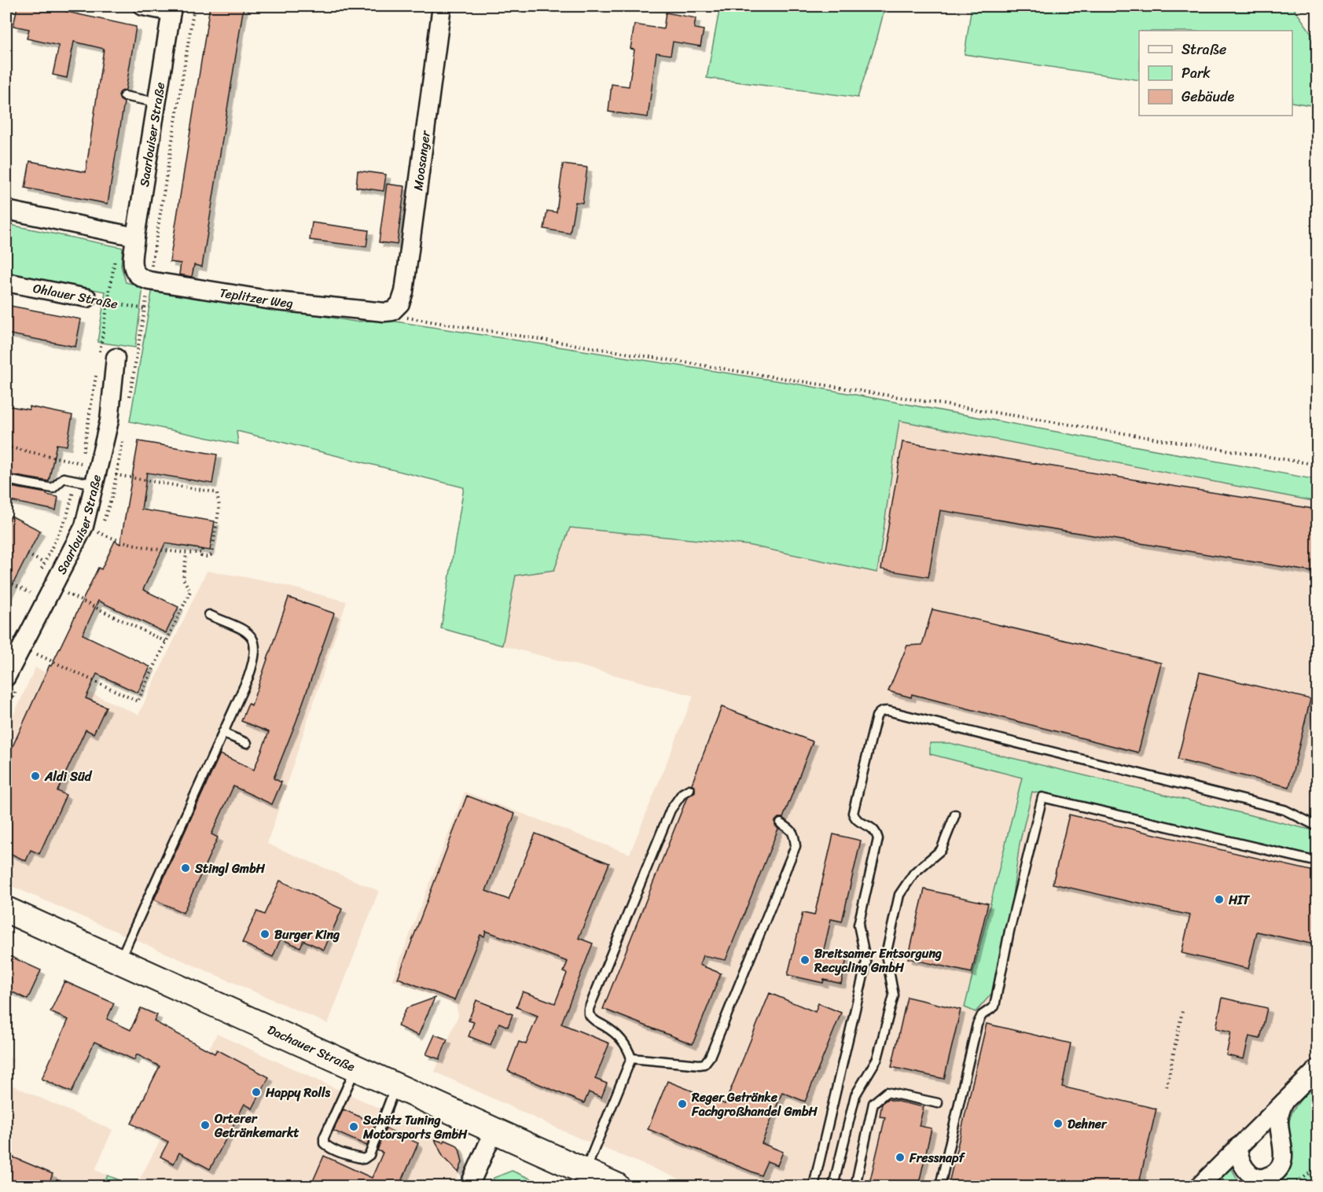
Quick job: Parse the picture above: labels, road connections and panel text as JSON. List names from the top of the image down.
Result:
{
  "streets": {
    "main road": ["Dachauer Straße"],
    "street": [
      "Saarlouiser Straße",
      "Moosanger",
      "Ohlauer Straße",
      "Teplitzer Weg"
    ]
  },
  "crossings": [
    ["Saarlouiser Straße", "Teplitzer Weg"],
    ["Moosanger", "Teplitzer Weg"]
  ],
  "places": [
    "Aldi Süd",
    "Stingl GmbH",
    "HIT",
    "Burger King",
    "Breitsamer Entsorgung Recycling GmbH",
    "Happy Rolls",
    "Reger Getränke Fachgroßhandel GmbH",
    "Dehner",
    "Orterer Getränkemarkt",
    "Schätz Tuning Motorsports GmbH",
    "Fressnapf"
  ],
  "legend": ["Straße", "Park", "Gebäude"]
}
